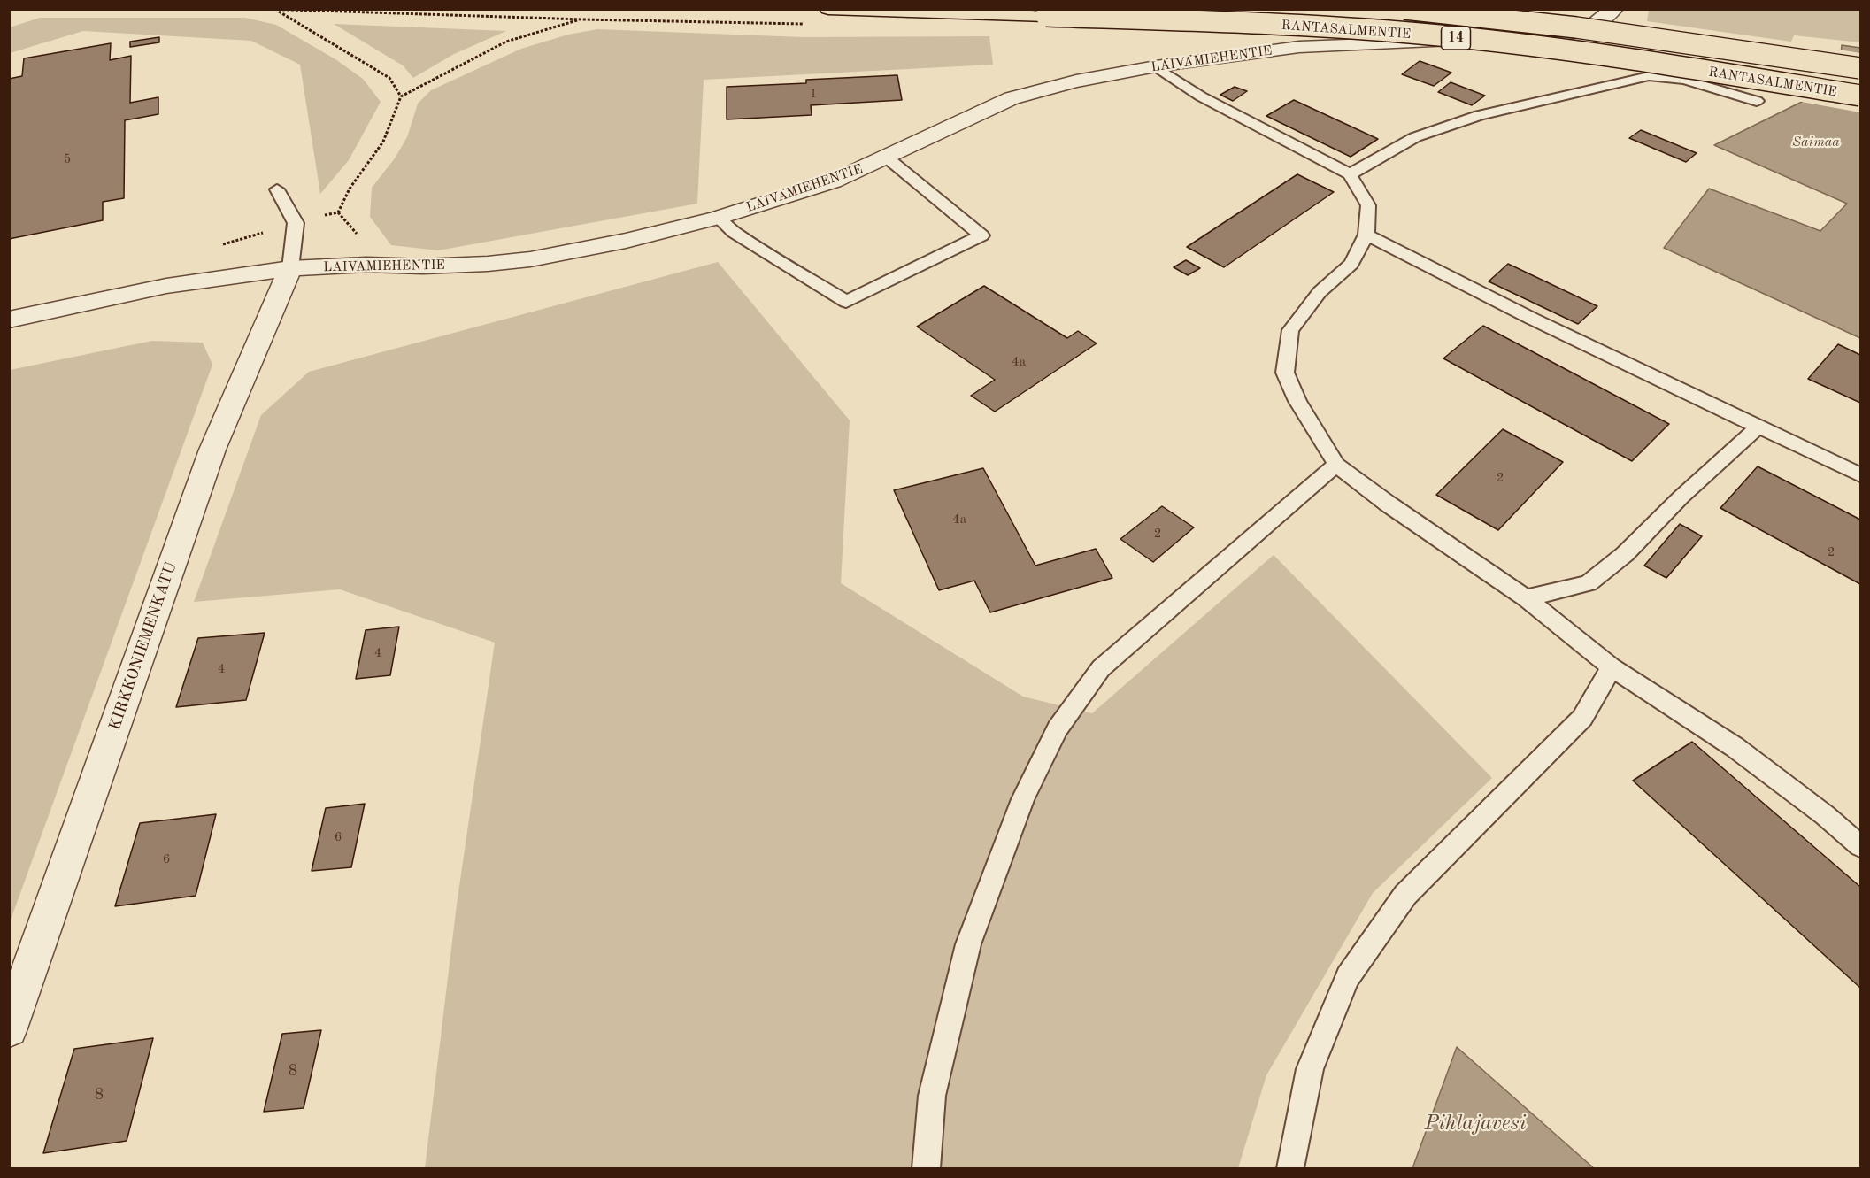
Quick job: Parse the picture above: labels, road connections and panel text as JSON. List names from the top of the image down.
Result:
{
  "streets": {
    "highway": ["RANTASALMENTIE", "14"],
    "street": ["LAIVAMIEHENTIE", "KIRKKONIEMENKATU"]
  },
  "crossings": [
    ["LAIVAMIEHENTIE", "KIRKKONIEMENKATU"]
  ],
  "water": ["Saimaa", "Pihlajavesi"],
  "house_numbers": [
    "1",
    "5",
    "4a",
    "2",
    "4a",
    "2",
    "2",
    "4",
    "4",
    "6",
    "6",
    "8",
    "8"
  ]
}
